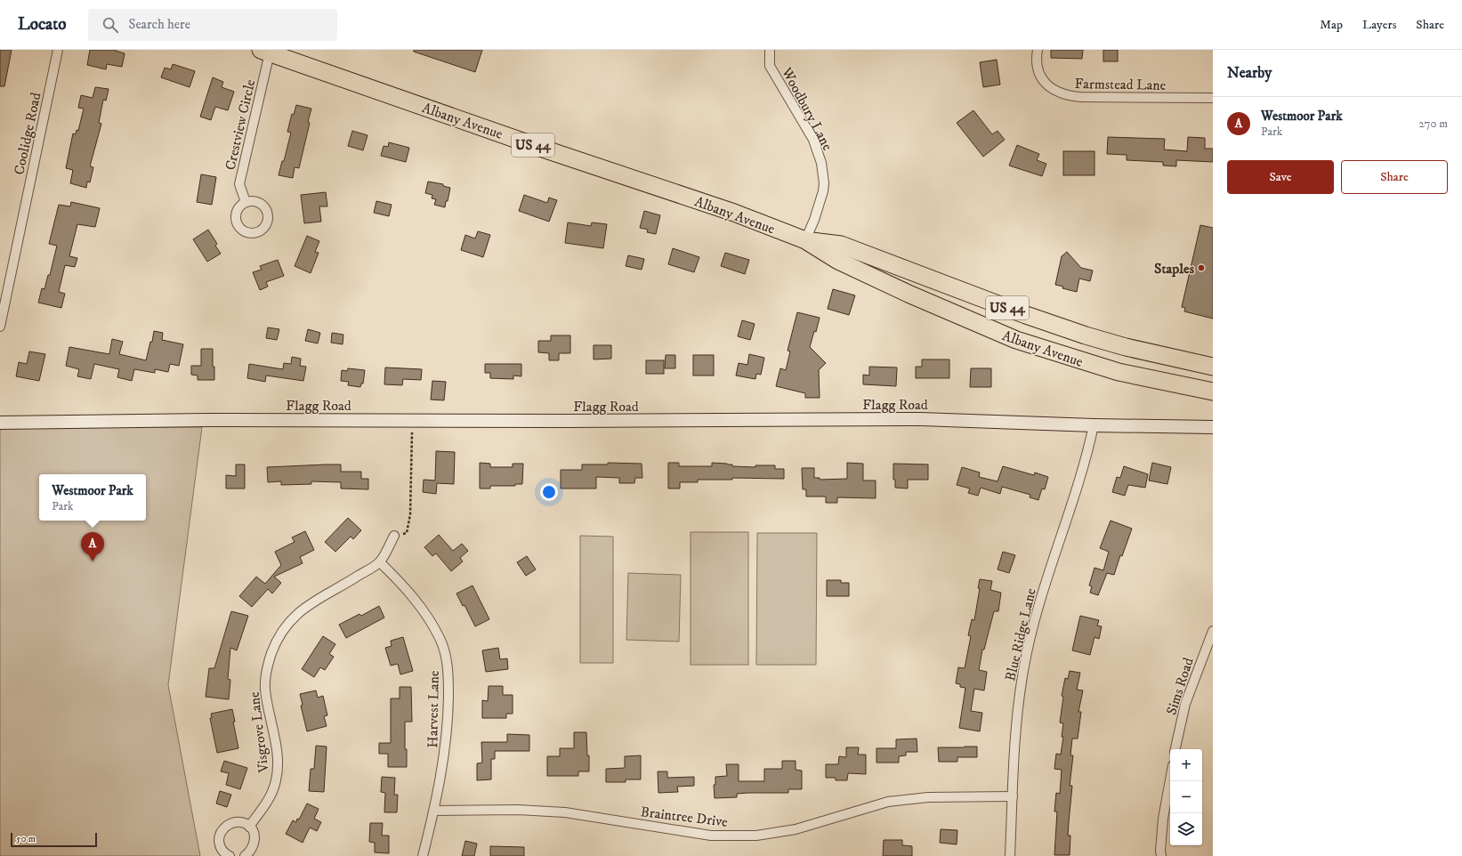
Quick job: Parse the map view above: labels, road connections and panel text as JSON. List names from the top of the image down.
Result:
{
  "streets": {
    "highway": ["Albany Avenue", "US 44"],
    "street": [
      "Farmstead Lane",
      "Woodbury Lane",
      "Crestview Circle",
      "Coolidge Road",
      "Flagg Road",
      "Blue Ridge Lane",
      "Sims Road",
      "Harvest Lane",
      "Visgrove Lane",
      "Braintree Drive"
    ]
  },
  "crossings": [
    ["Woodbury Lane", "Albany Avenue"],
    ["Albany Avenue", "Crestview Circle"],
    ["Flagg Road", "Blue Ridge Lane"],
    ["Blue Ridge Lane", "Braintree Drive"],
    ["Harvest Lane", "Visgrove Lane"],
    ["Harvest Lane", "Braintree Drive"]
  ],
  "places": ["Staples"],
  "scale_bar": "50 m",
  "page": {
    "header": "Locato",
    "search": "Search here",
    "nav": ["Map", "Layers", "Share"],
    "heading": "Nearby",
    "list": [
      {
        "mark": "A",
        "name": "Westmoor Park",
        "note": "Park",
        "value": "270 m"
      }
    ],
    "buttons": ["Save", "Share"],
    "popup": ["Westmoor Park", "Park"],
    "pins": "A",
    "map_buttons": ["+", "−"],
    "scale": "50 m"
  }
}
